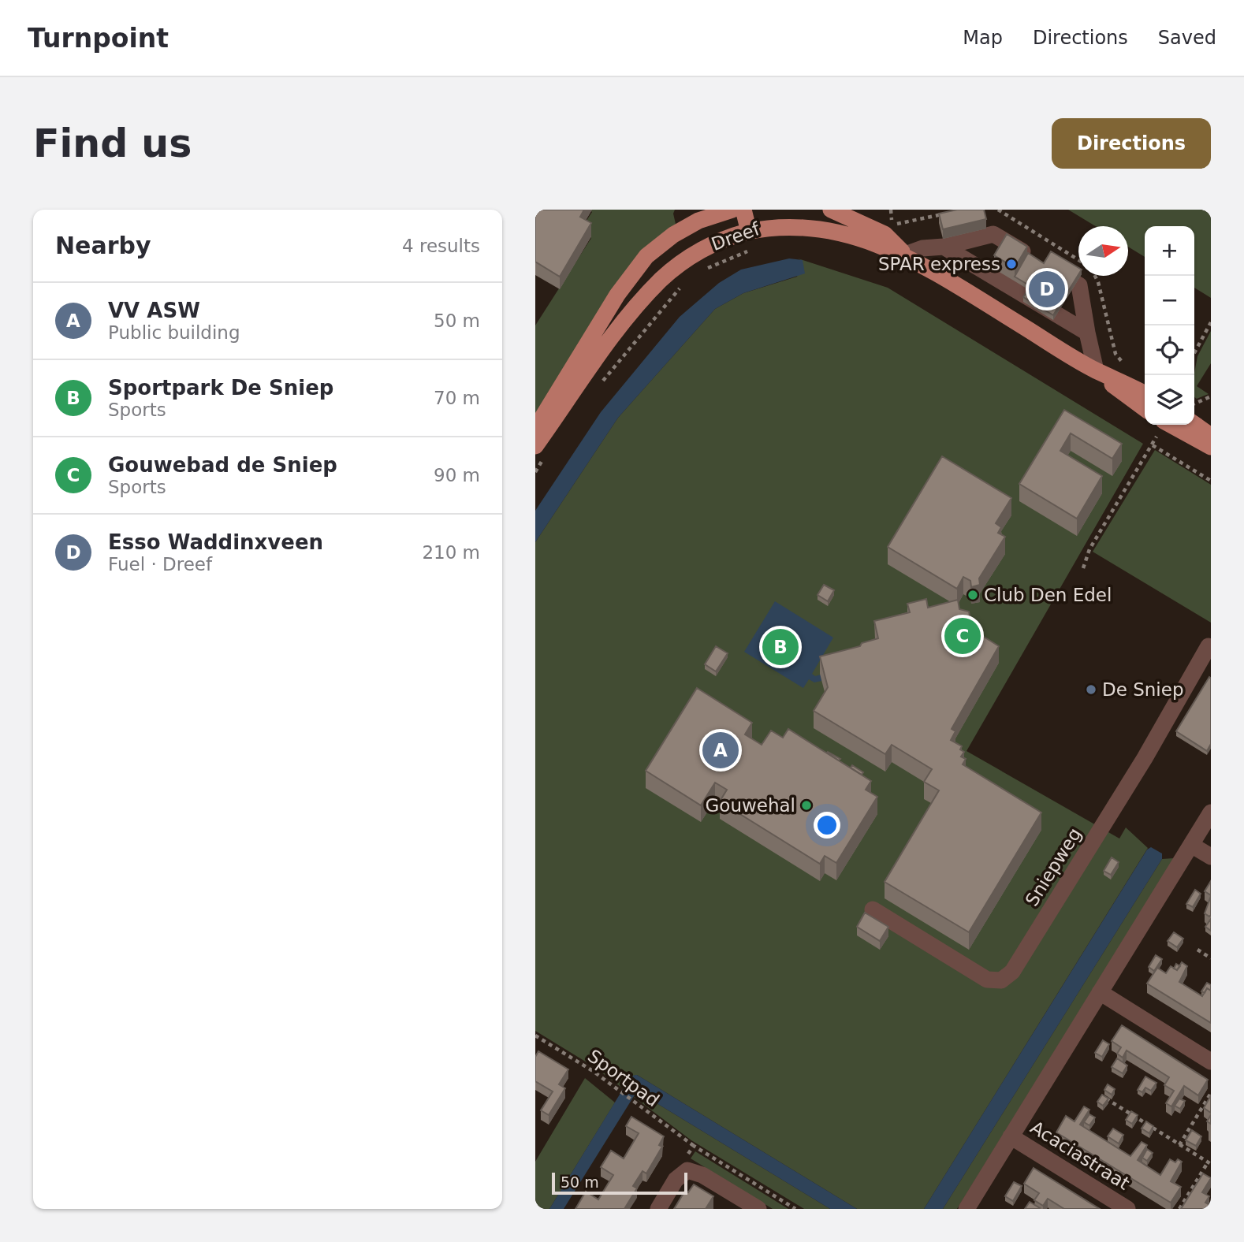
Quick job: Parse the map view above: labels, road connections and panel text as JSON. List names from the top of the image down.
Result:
{
  "streets": {
    "main road": ["Dreef"],
    "street": ["Sniepweg", "Acaciastraat"],
    "path": ["Sportpad"]
  },
  "places": [
    "SPAR express",
    "Club Den Edel",
    "De Sniep",
    "Gouwehal"
  ],
  "scale_bar": "50 m",
  "north": "right",
  "page": {
    "header": "Turnpoint",
    "nav": ["Map", "Directions", "Saved"],
    "buttons": "Directions",
    "title": "Find us",
    "heading": ["Nearby", "4 results"],
    "map_buttons": ["+", "−"],
    "pins": [
      "D",
      "C",
      "B",
      "A"
    ],
    "list": [
      {
        "mark": "A",
        "name": "VV ASW",
        "note": "Public building",
        "value": "50 m"
      },
      {
        "mark": "B",
        "name": "Sportpark De Sniep",
        "note": "Sports",
        "value": "70 m"
      },
      {
        "mark": "C",
        "name": "Gouwebad de Sniep",
        "note": "Sports",
        "value": "90 m"
      },
      {
        "mark": "D",
        "name": "Esso Waddinxveen",
        "note": "Fuel · Dreef",
        "value": "210 m"
      }
    ],
    "scale": "50 m"
  }
}
